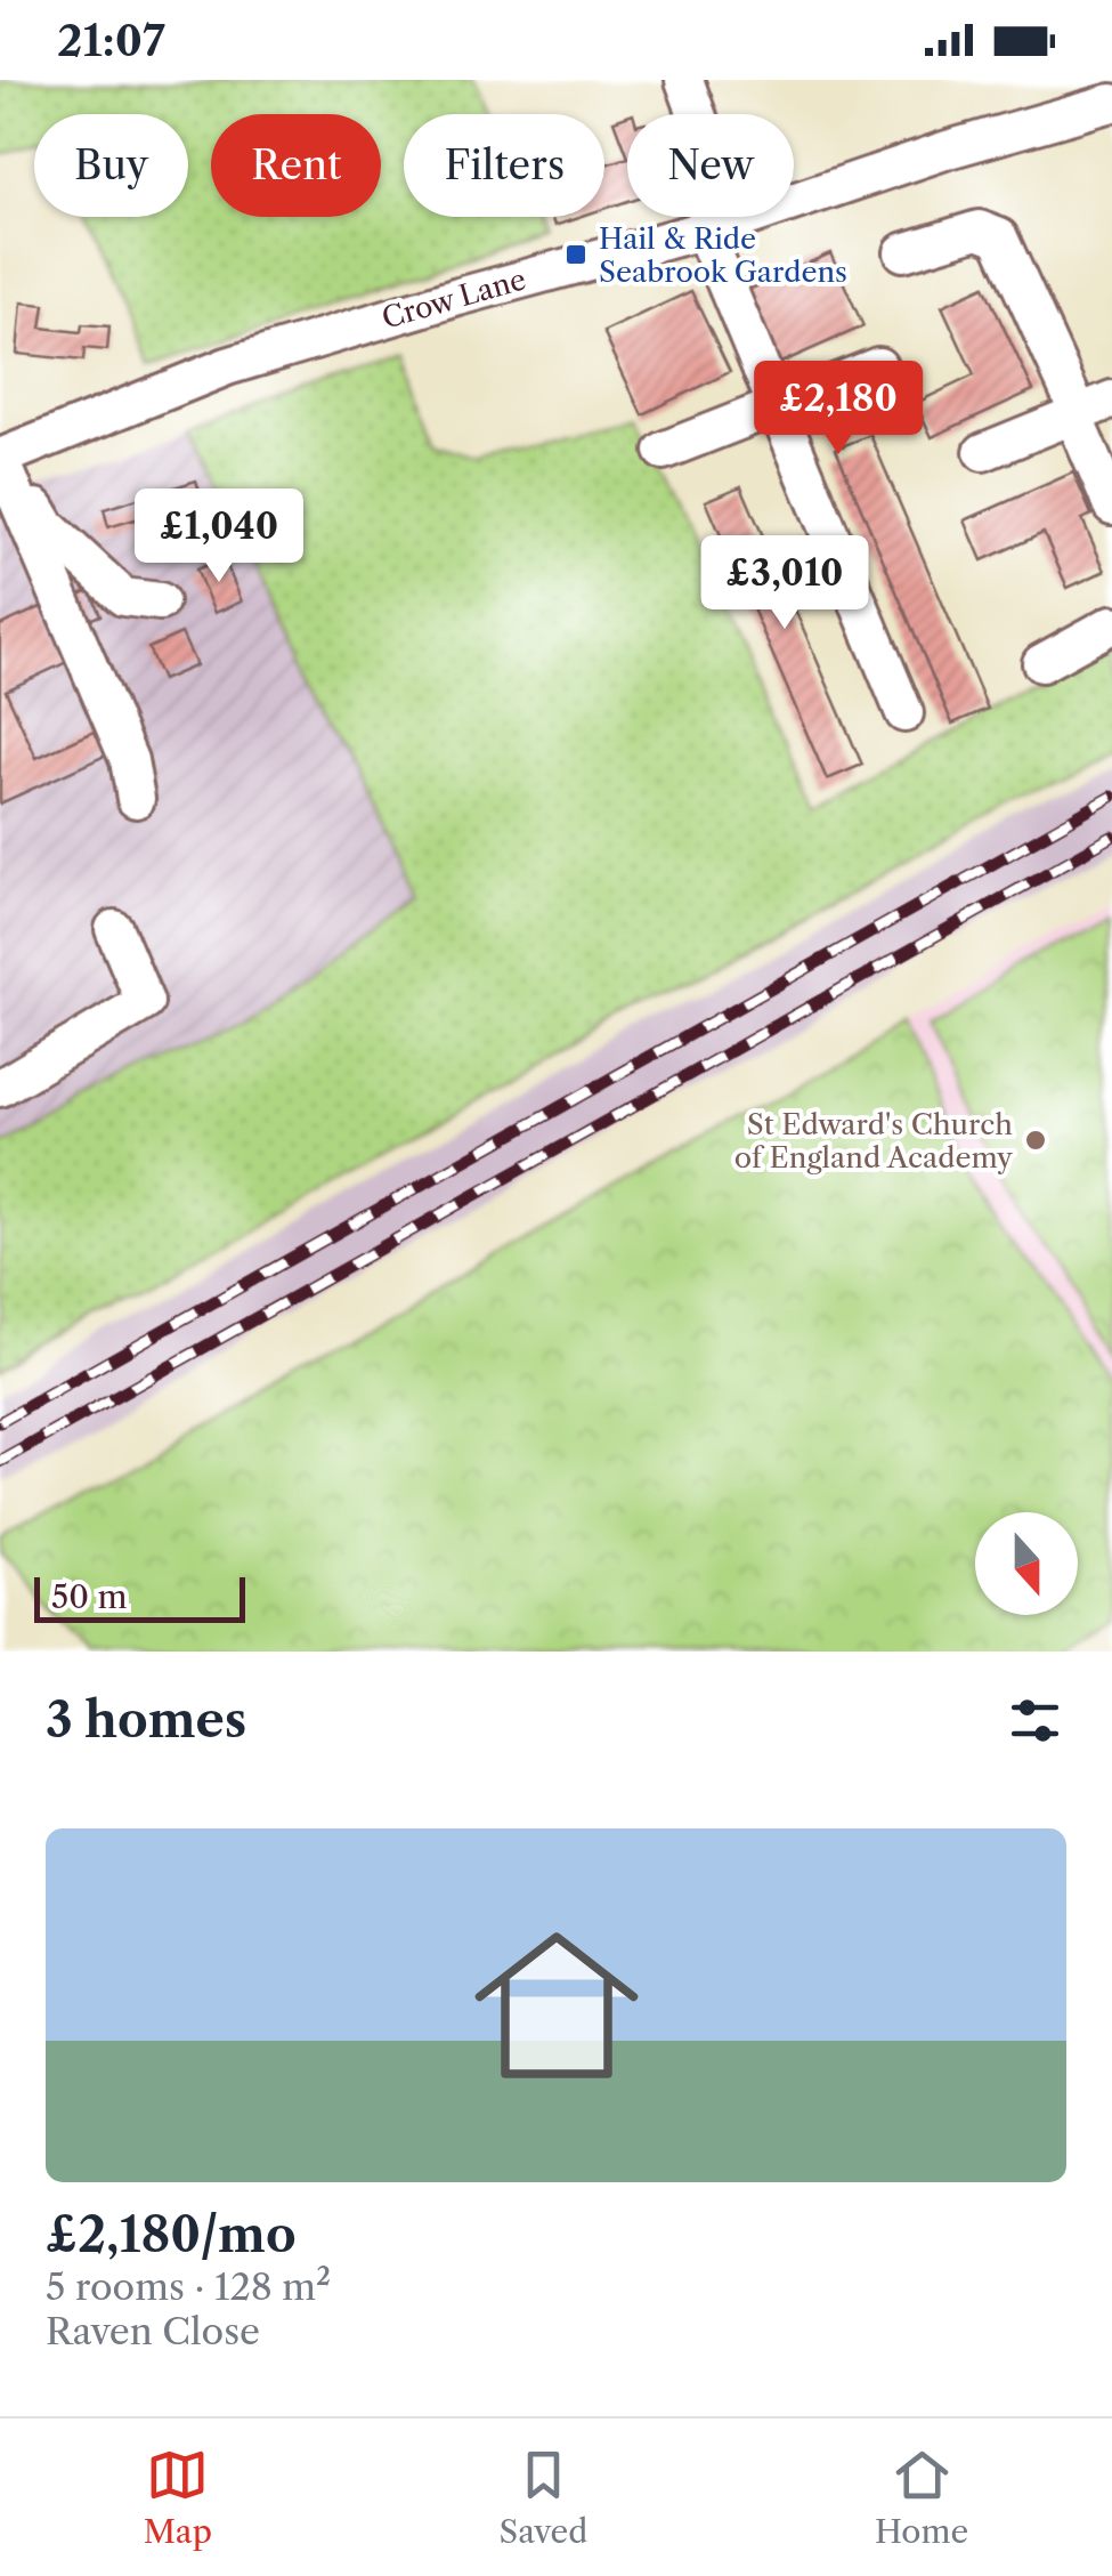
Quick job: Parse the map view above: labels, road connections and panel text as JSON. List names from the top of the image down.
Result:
{
  "streets": {
    "street": ["Crow Lane"]
  },
  "places": {
    "transit": ["Hail & Ride Seabrook Gardens"],
    "other": ["St Edward's Church of England Academy"]
  },
  "scale_bar": "50 m",
  "north": "bottom",
  "page": {
    "status": "21:07",
    "chip": [
      "Buy",
      "Rent",
      "Filters",
      "New"
    ],
    "price": ["£2,180", "£1,040", "£3,010"],
    "scale": "50 m",
    "heading": "3 homes",
    "list": [
      {
        "name": "£2,180/mo",
        "note": "5 rooms · 128 m² · Raven Close"
      }
    ],
    "tabs": ["Map", "Saved", "Home"]
  }
}
